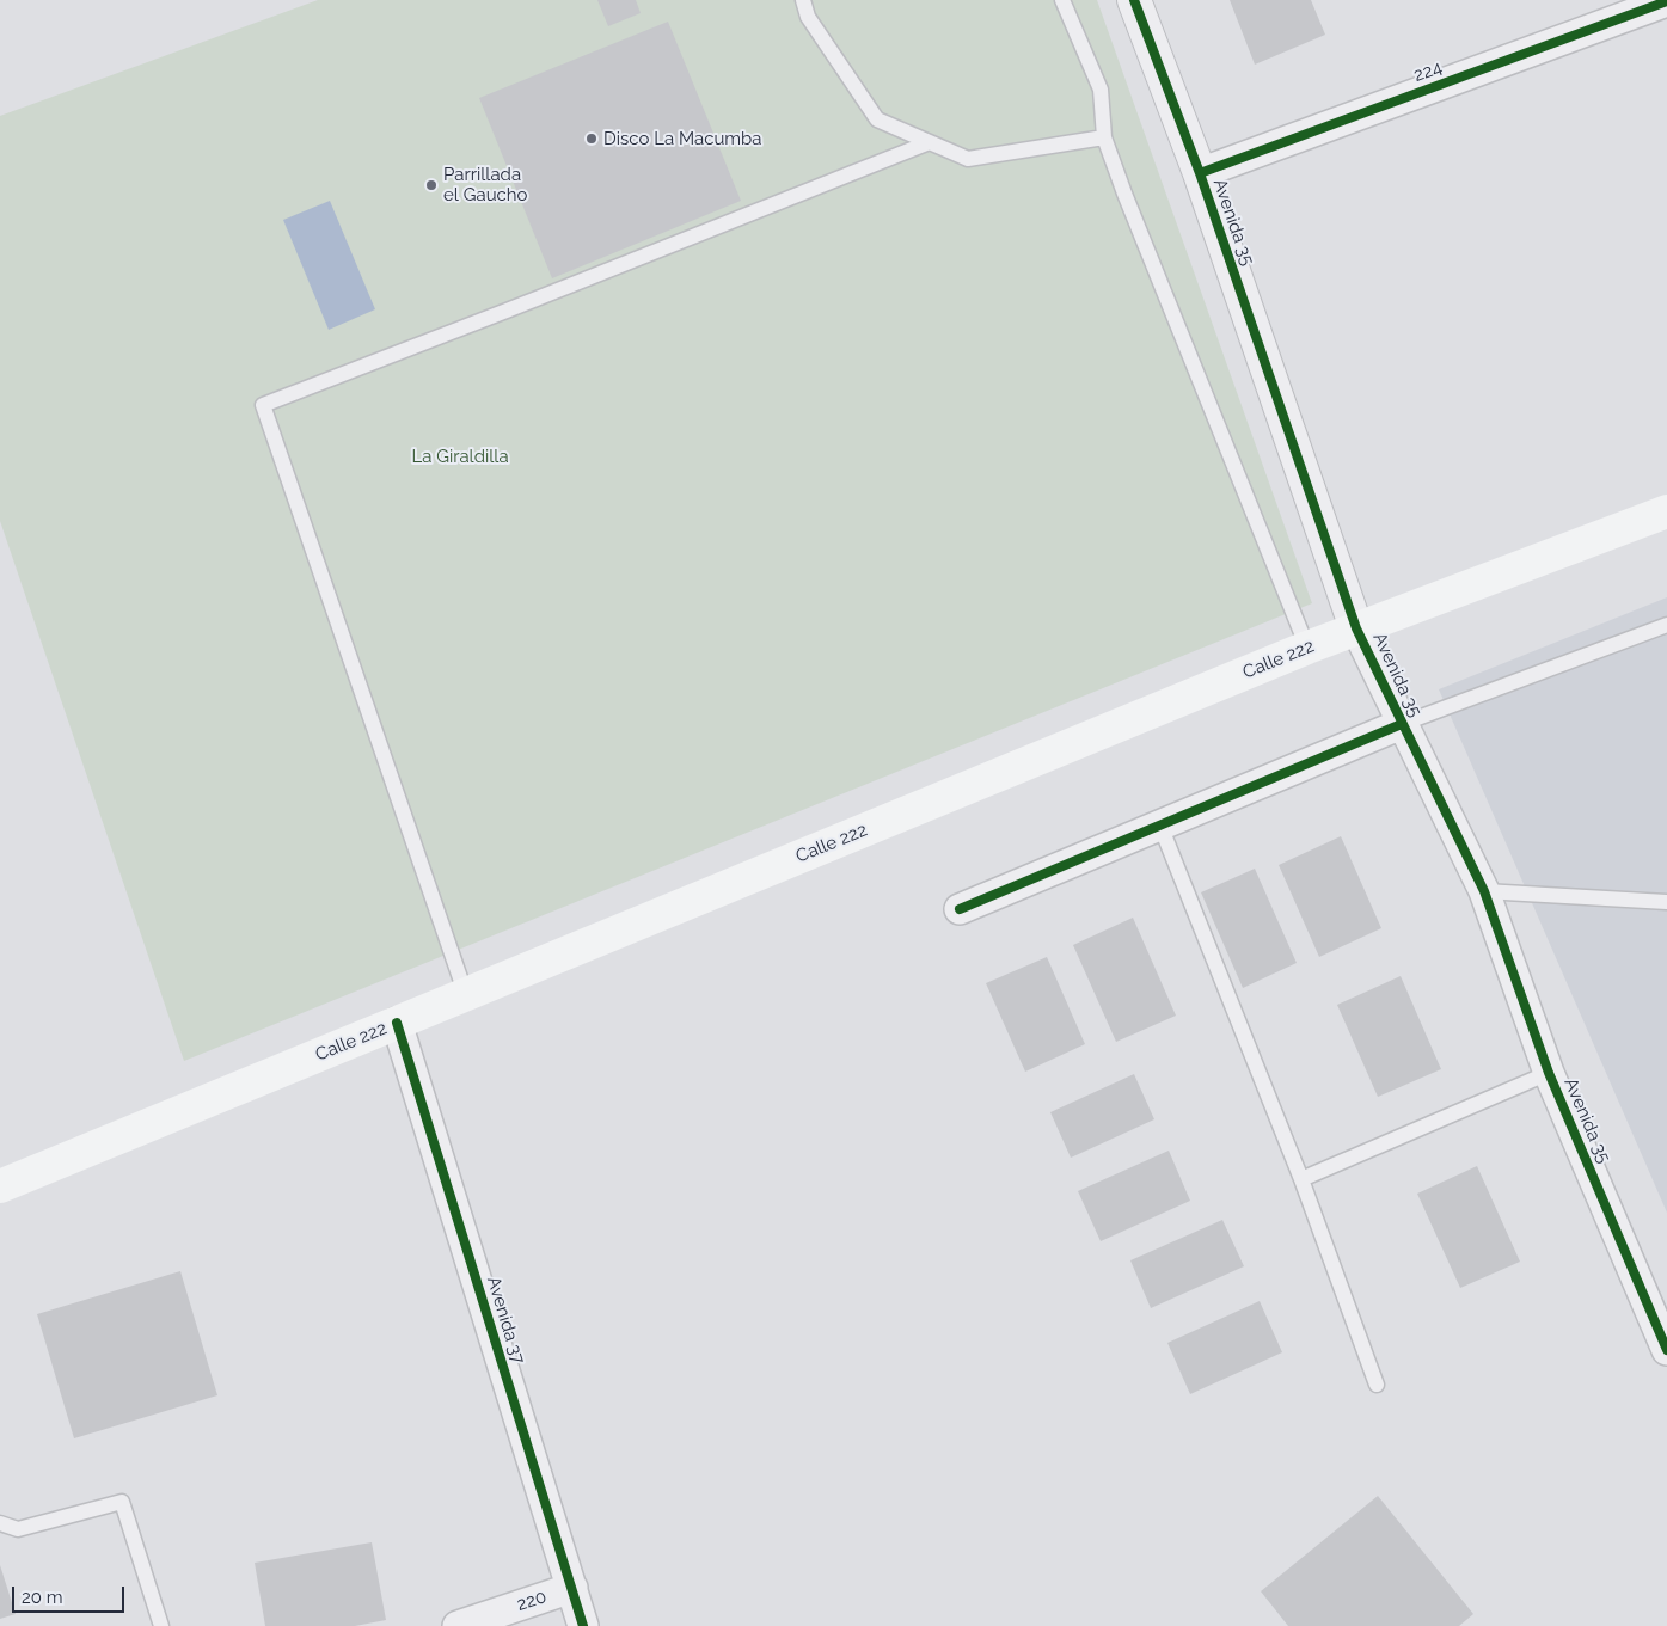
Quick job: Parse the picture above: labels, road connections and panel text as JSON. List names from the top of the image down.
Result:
{
  "streets": {
    "main road": ["Calle 222"],
    "street": [
      "224",
      "Avenida 35",
      "Avenida 37",
      "220"
    ]
  },
  "crossings": [
    ["224", "Avenida 35"],
    ["Avenida 35", "Calle 222"],
    ["Calle 222", "Avenida 37"],
    ["Avenida 37", "220"]
  ],
  "parks": ["La Giraldilla"],
  "places": ["Disco La Macumba", "Parrillada el Gaucho"],
  "scale_bar": "20 m"
}
